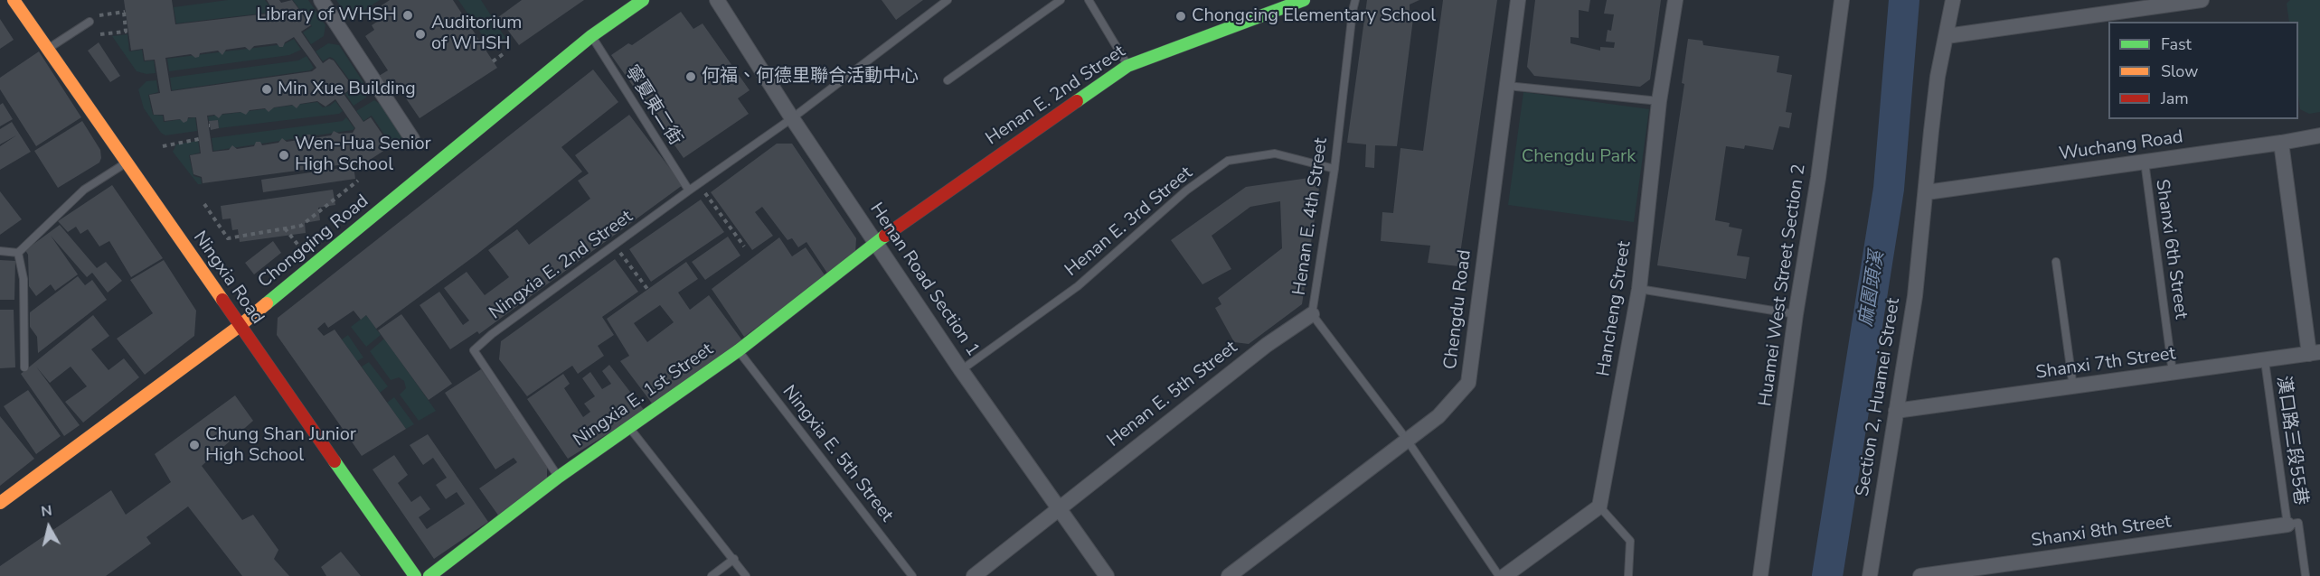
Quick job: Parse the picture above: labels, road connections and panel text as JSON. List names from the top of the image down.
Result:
{
  "streets": {
    "street": [
      "Henan E. 2nd Street",
      "Wuchang Road",
      "Chongqing Road",
      "Ningxia Road",
      "Henan Road Section 1",
      "Huamei West Street Section 2",
      "Hancheng Street",
      "Chengdu Road",
      "Shanxi 7th Street",
      "Henan E. 5th Street",
      "Ningxia E. 1st Street",
      "Section 2, Huamei Street",
      "Shanxi 8th Street"
    ],
    "lane": [
      "寧夏東二街",
      "Henan E. 4th Street",
      "Henan E. 3rd Street",
      "Shanxi 6th Street",
      "Ningxia E. 2nd Street",
      "漢口路三段55巷",
      "Ningxia E. 5th Street"
    ]
  },
  "crossings": [
    ["Henan E. 2nd Street", "Henan Road Section 1"],
    ["Henan E. 2nd Street", "Ningxia E. 1st Street"],
    ["寧夏東二街", "Chongqing Road"],
    ["寧夏東二街", "Ningxia E. 2nd Street"],
    ["Wuchang Road", "Shanxi 6th Street"],
    ["Wuchang Road", "Section 2, Huamei Street"],
    ["Henan E. 4th Street", "Henan E. 3rd Street"],
    ["Henan E. 4th Street", "Chengdu Road"],
    ["Henan E. 4th Street", "Henan E. 5th Street"],
    ["Henan E. 3rd Street", "Henan Road Section 1"],
    ["Chongqing Road", "Ningxia Road"],
    ["Shanxi 6th Street", "Shanxi 7th Street"],
    ["Ningxia E. 2nd Street", "Henan Road Section 1"],
    ["Ningxia E. 2nd Street", "Ningxia E. 1st Street"],
    ["Henan Road Section 1", "Henan E. 5th Street"],
    ["Henan Road Section 1", "Ningxia E. 1st Street"],
    ["Shanxi 7th Street", "Section 2, Huamei Street"],
    ["Shanxi 7th Street", "漢口路三段55巷"],
    ["Ningxia E. 1st Street", "Ningxia E. 5th Street"],
    ["漢口路三段55巷", "Shanxi 8th Street"]
  ],
  "water": ["麻園頭溪"],
  "parks": ["Chengdu Park"],
  "places": [
    "Library of WHSH",
    "Chongcing Elementary School",
    "Auditorium of WHSH",
    "何福、何德里聯合活動中心",
    "Min Xue Building",
    "Wen-Hua Senior High School",
    "Chung Shan Junior High School"
  ],
  "legend": ["Fast", "Slow", "Jam"],
  "north": "top"
}
